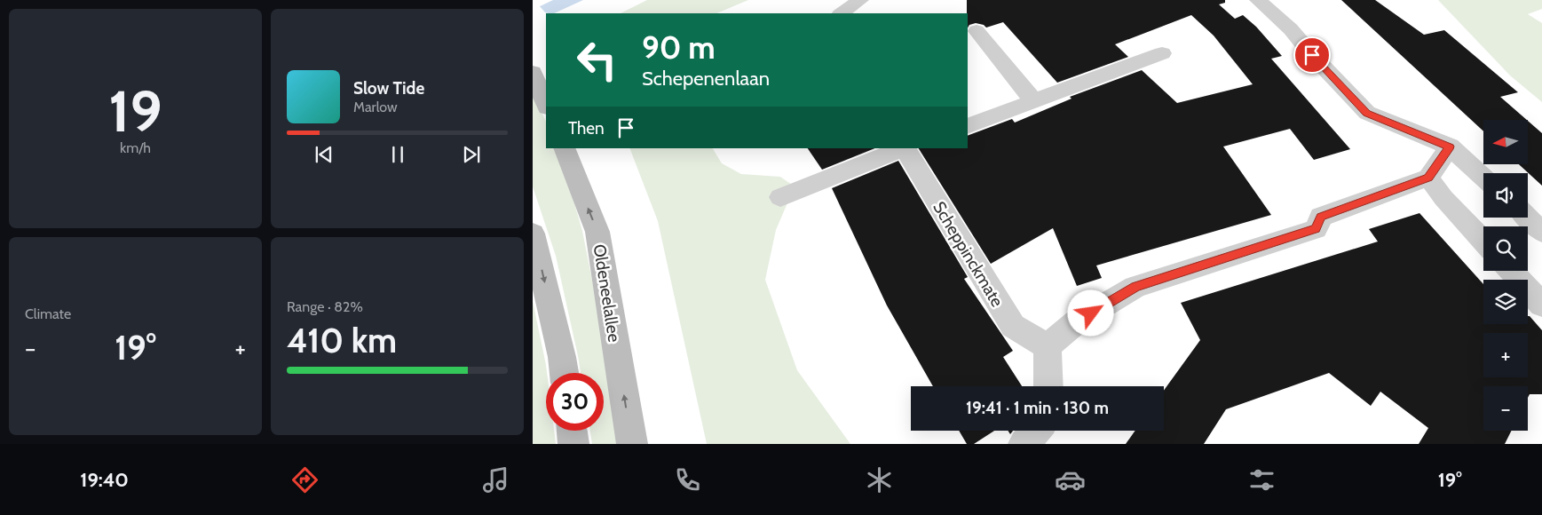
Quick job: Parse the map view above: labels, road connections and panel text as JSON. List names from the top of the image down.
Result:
{
  "streets": {
    "main road": ["Oldeneelallee"],
    "street": ["Scheppinckmate"]
  },
  "north": "left",
  "page": {
    "tile": [
      ["19", "km/h"],
      "Climate",
      ["Range · 82%", "410 km"]
    ],
    "turn": ["90 m", "Schepenenlaan"],
    "song": ["Slow Tide", "Marlow"],
    "then": "Then",
    "map_buttons": ["+", "−"],
    "heat": ["−", "19°", "+"],
    "limit": "30",
    "trip": "19:41 · 1 min · 130 m",
    "tabs": ["19:40", "19°"]
  }
}
